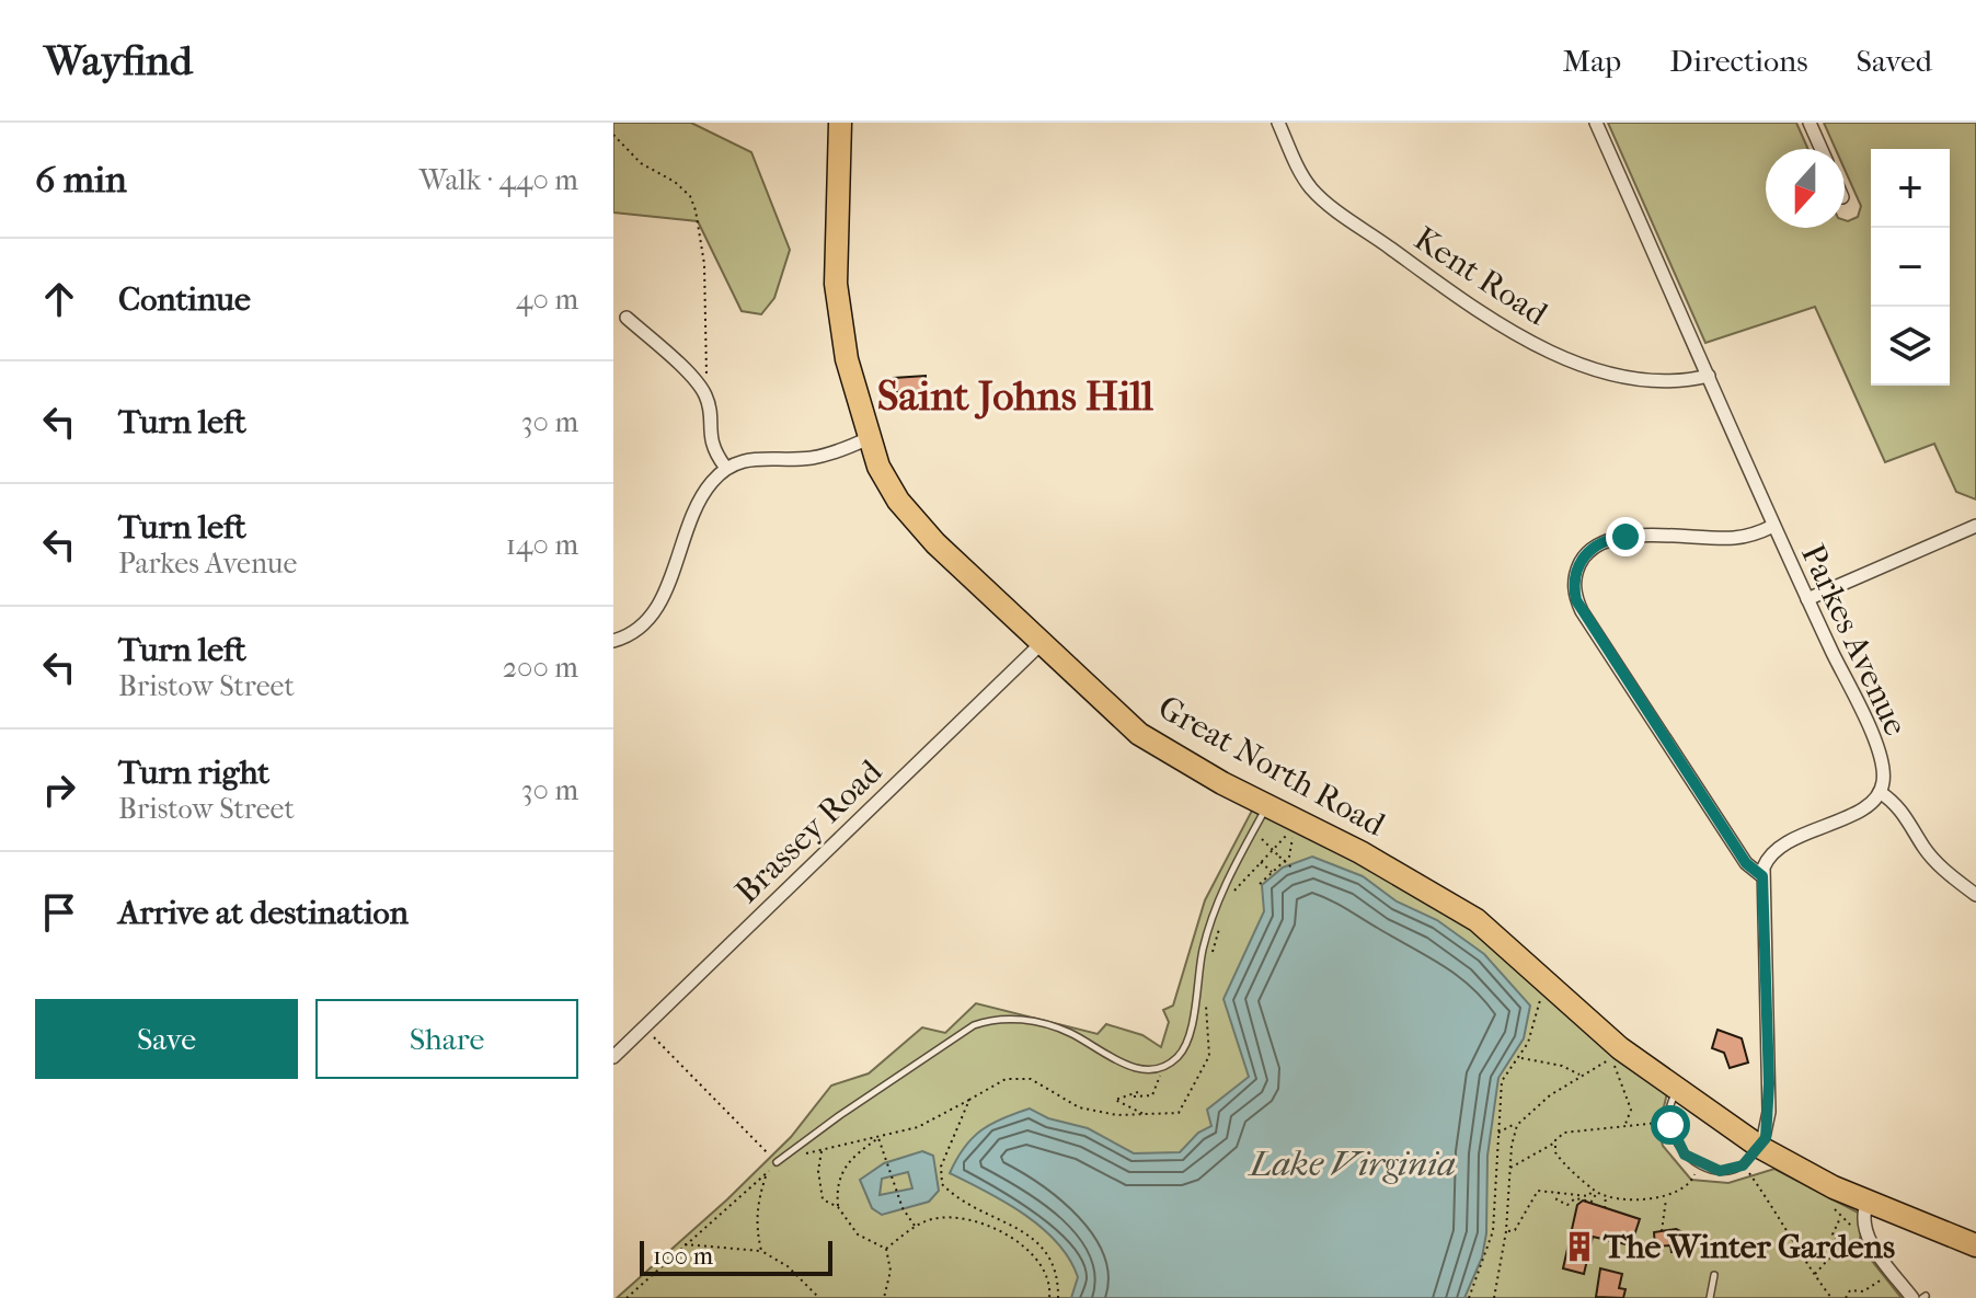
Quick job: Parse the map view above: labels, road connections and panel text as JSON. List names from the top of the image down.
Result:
{
  "streets": {
    "highway": ["Great North Road"],
    "street": ["Kent Road", "Parkes Avenue", "Brassey Road"]
  },
  "crossings": [
    ["Kent Road", "Parkes Avenue"],
    ["Great North Road", "Brassey Road"]
  ],
  "districts": ["Saint Johns Hill"],
  "water": ["Lake Virginia"],
  "places": {
    "building": ["The Winter Gardens"]
  },
  "scale_bar": "100 m",
  "north": "bottom",
  "page": {
    "header": "Wayfind",
    "nav": ["Map", "Directions", "Saved"],
    "heading": ["6 min", "Walk · 440 m"],
    "map_buttons": ["+", "−"],
    "list": [
      ["Continue", "40 m"],
      ["Turn left", "30 m"],
      ["Turn left", "Parkes Avenue", "140 m"],
      ["Turn left", "Bristow Street", "200 m"],
      ["Turn right", "Bristow Street", "30 m"],
      "Arrive at destination"
    ],
    "buttons": ["Save", "Share"],
    "scale": "100 m"
  }
}
